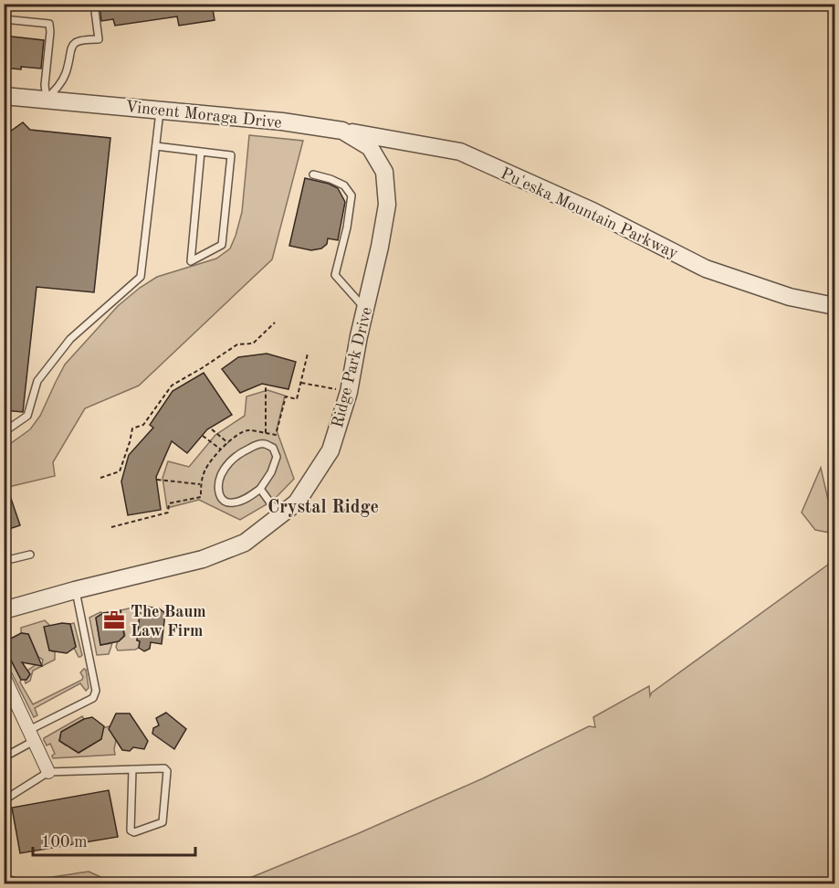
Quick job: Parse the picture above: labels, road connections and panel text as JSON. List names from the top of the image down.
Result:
{
  "streets": {
    "street": ["Vincent Moraga Drive", "Pu'eska Mountain Parkway", "Ridge Park Drive"]
  },
  "crossings": [
    ["Vincent Moraga Drive", "Pu'eska Mountain Parkway"],
    ["Vincent Moraga Drive", "Ridge Park Drive"]
  ],
  "districts": ["Crystal Ridge"],
  "places": {
    "office": ["The Baum Law Firm"]
  },
  "scale_bar": "100 m"
}
